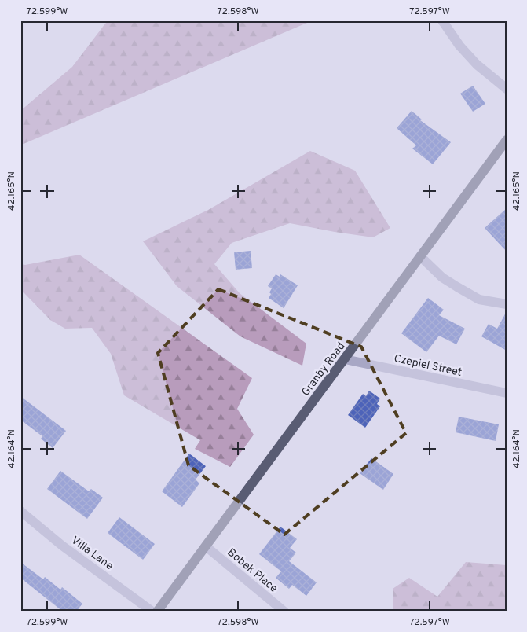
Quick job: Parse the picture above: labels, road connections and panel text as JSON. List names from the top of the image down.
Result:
{
  "streets": {
    "main road": ["Granby Road"],
    "street": ["Czepiel Street", "Villa Lane", "Bobek Place"]
  },
  "crossings": [
    ["Czepiel Street", "Granby Road"],
    ["Granby Road", "Bobek Place"]
  ],
  "coordinates": [
    "72.599°W",
    "72.598°W",
    "72.597°W",
    "42.165°N",
    "42.164°N"
  ]
}
